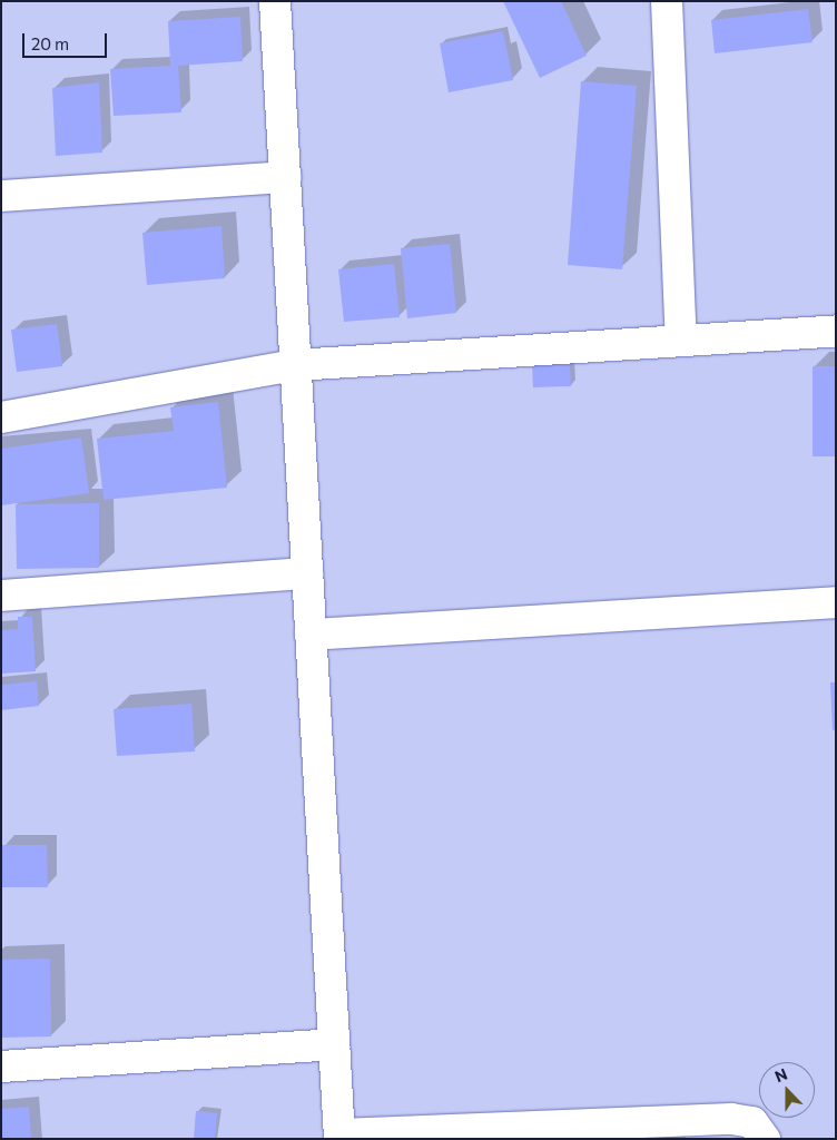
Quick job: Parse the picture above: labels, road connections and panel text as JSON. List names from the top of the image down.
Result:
{
  "scale_bar": "20 m",
  "north": "top"
}
